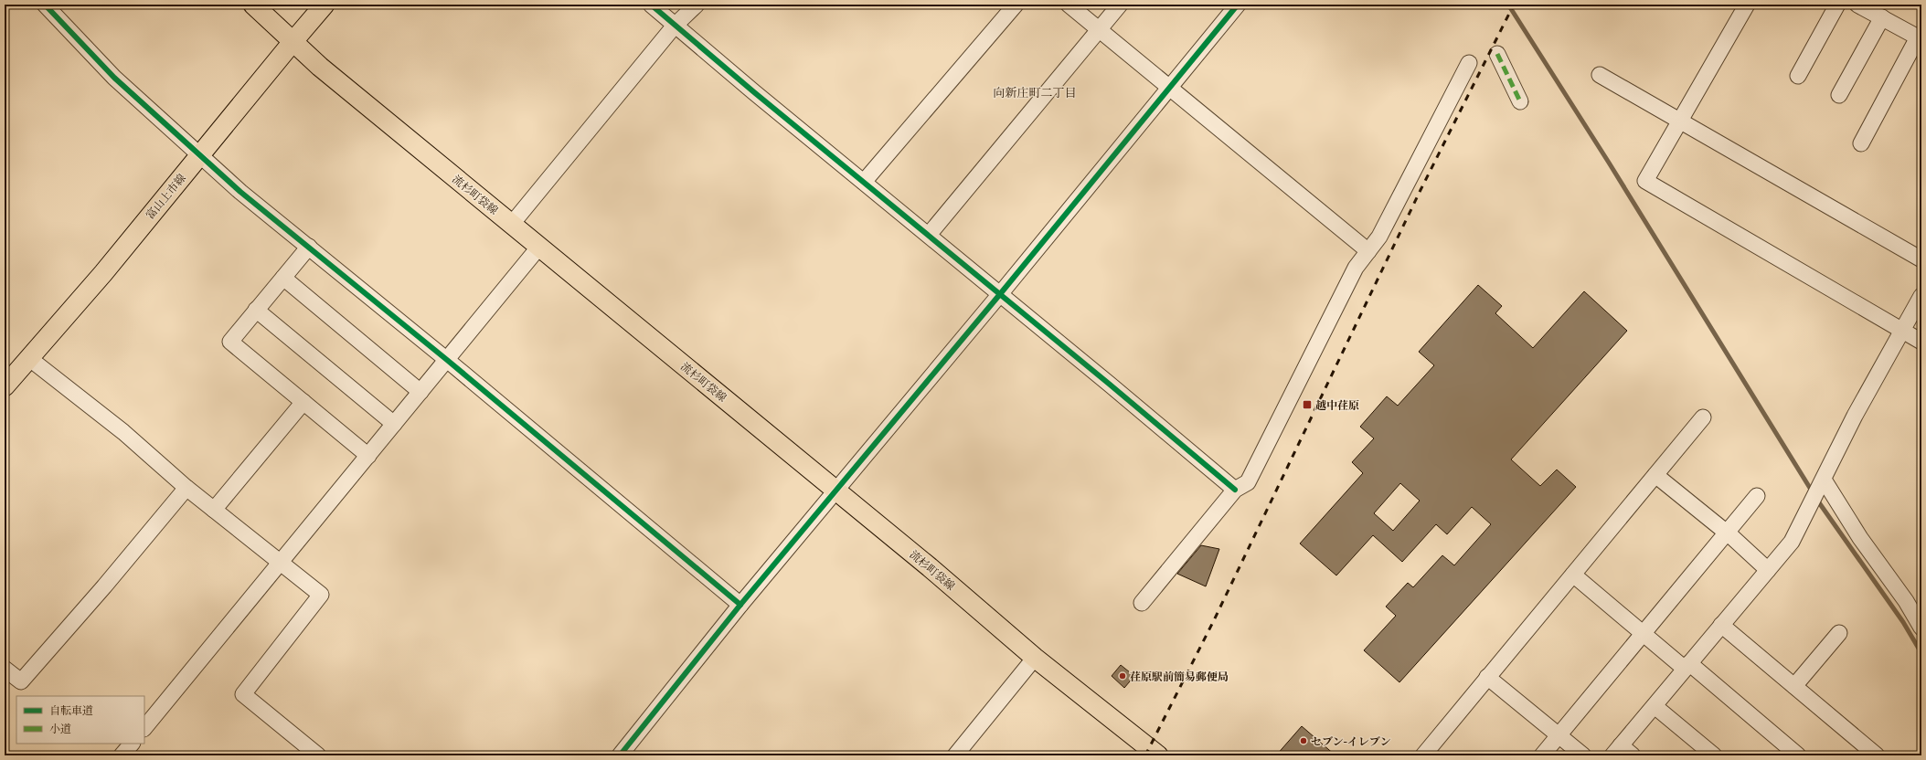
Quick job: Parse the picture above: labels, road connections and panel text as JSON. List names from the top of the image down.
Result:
{
  "streets": {
    "main road": ["流杉町袋線", "富山上市線"]
  },
  "crossings": [
    ["流杉町袋線", "富山上市線"]
  ],
  "districts": ["向新庄町二丁目"],
  "places": {
    "transit": ["越中荏原"],
    "other": ["荏原駅前簡易郵便局", "セブン-イレブン"]
  },
  "legend": ["自転車道", "小道"]
}
